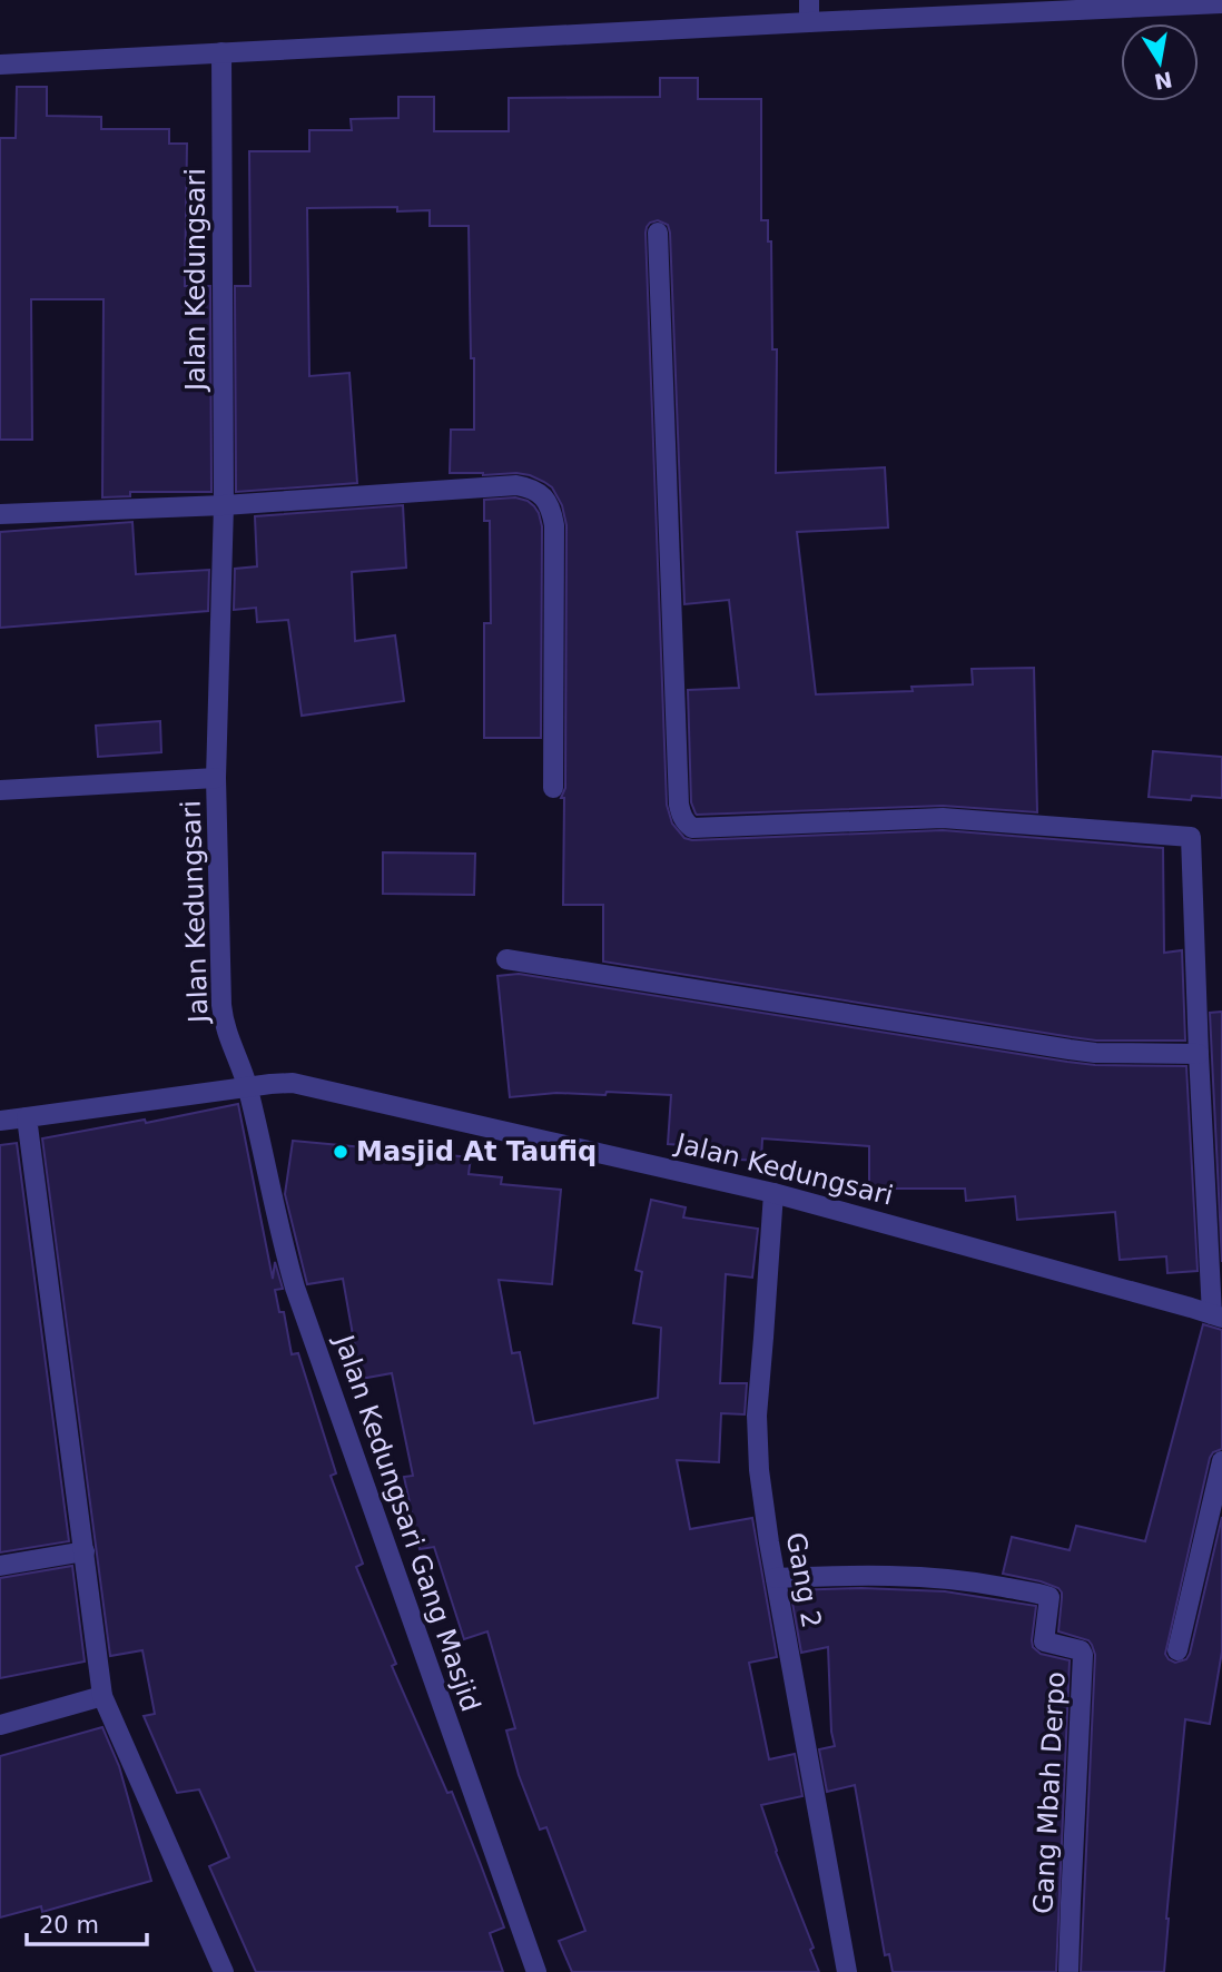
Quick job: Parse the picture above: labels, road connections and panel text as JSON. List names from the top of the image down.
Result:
{
  "streets": {
    "street": [
      "Jalan Kedungsari",
      "Jalan Kedungsari Gang Masjid",
      "Gang 2",
      "Gang Mbah Derpo"
    ]
  },
  "crossings": [
    ["Jalan Kedungsari", "Jalan Kedungsari Gang Masjid"],
    ["Jalan Kedungsari", "Gang 2"],
    ["Gang 2", "Gang Mbah Derpo"]
  ],
  "places": ["Masjid At Taufiq"],
  "scale_bar": "20 m",
  "north": "bottom"
}
